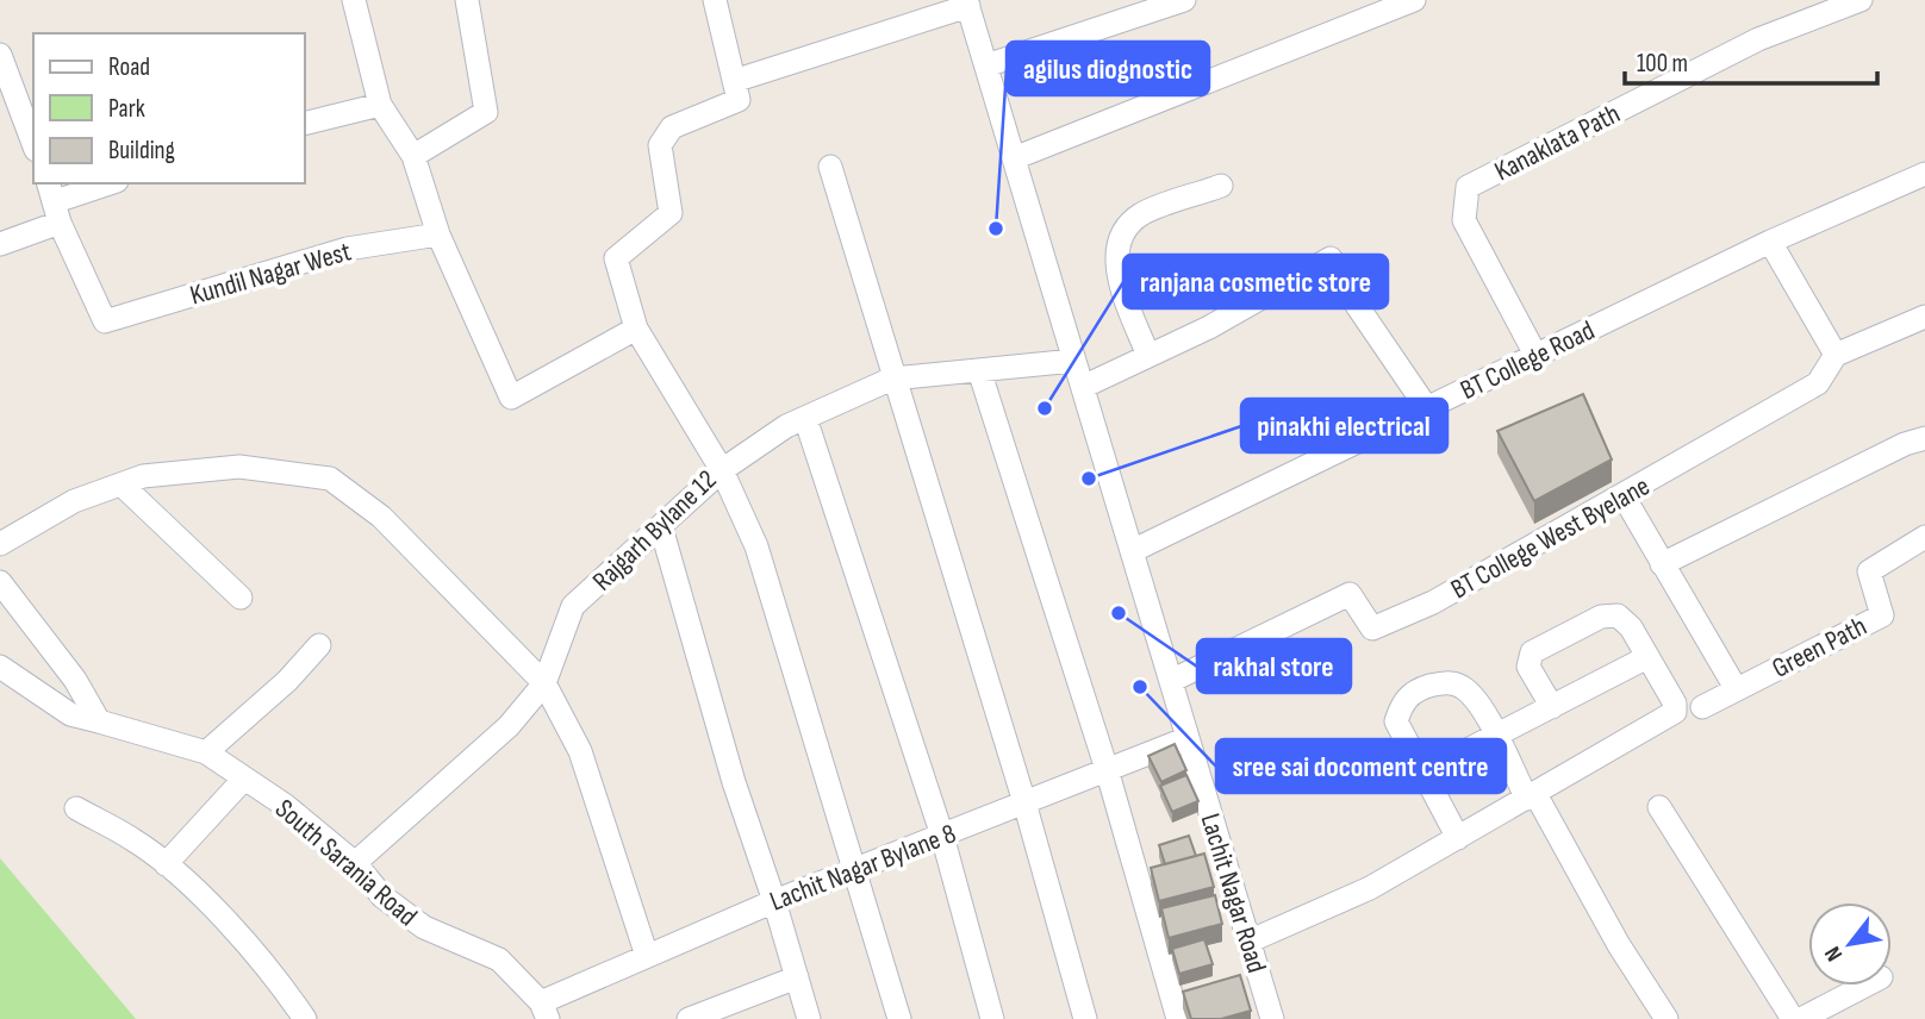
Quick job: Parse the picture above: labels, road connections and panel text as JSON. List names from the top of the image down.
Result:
{
  "streets": {
    "street": [
      "Kanaklata Path",
      "Kundil Nagar West",
      "BT College Road",
      "Rajgarh Bylane 12",
      "BT College West Byelane",
      "Green Path",
      "South Sarania Road",
      "Lachit Nagar Bylane 8",
      "Lachit Nagar Road"
    ]
  },
  "crossings": [
    ["Kanaklata Path", "BT College Road"],
    ["BT College Road", "Lachit Nagar Road"],
    ["Rajgarh Bylane 12", "South Sarania Road"],
    ["BT College West Byelane", "Lachit Nagar Road"],
    ["South Sarania Road", "Lachit Nagar Bylane 8"],
    ["Lachit Nagar Bylane 8", "Lachit Nagar Road"]
  ],
  "places": [
    "agilus diognostic",
    "ranjana cosmetic store",
    "pinakhi electrical",
    "rakhal store",
    "sree sai docoment centre"
  ],
  "legend": ["Road", "Park", "Building"],
  "scale_bar": "100 m",
  "north": "bottom left"
}
